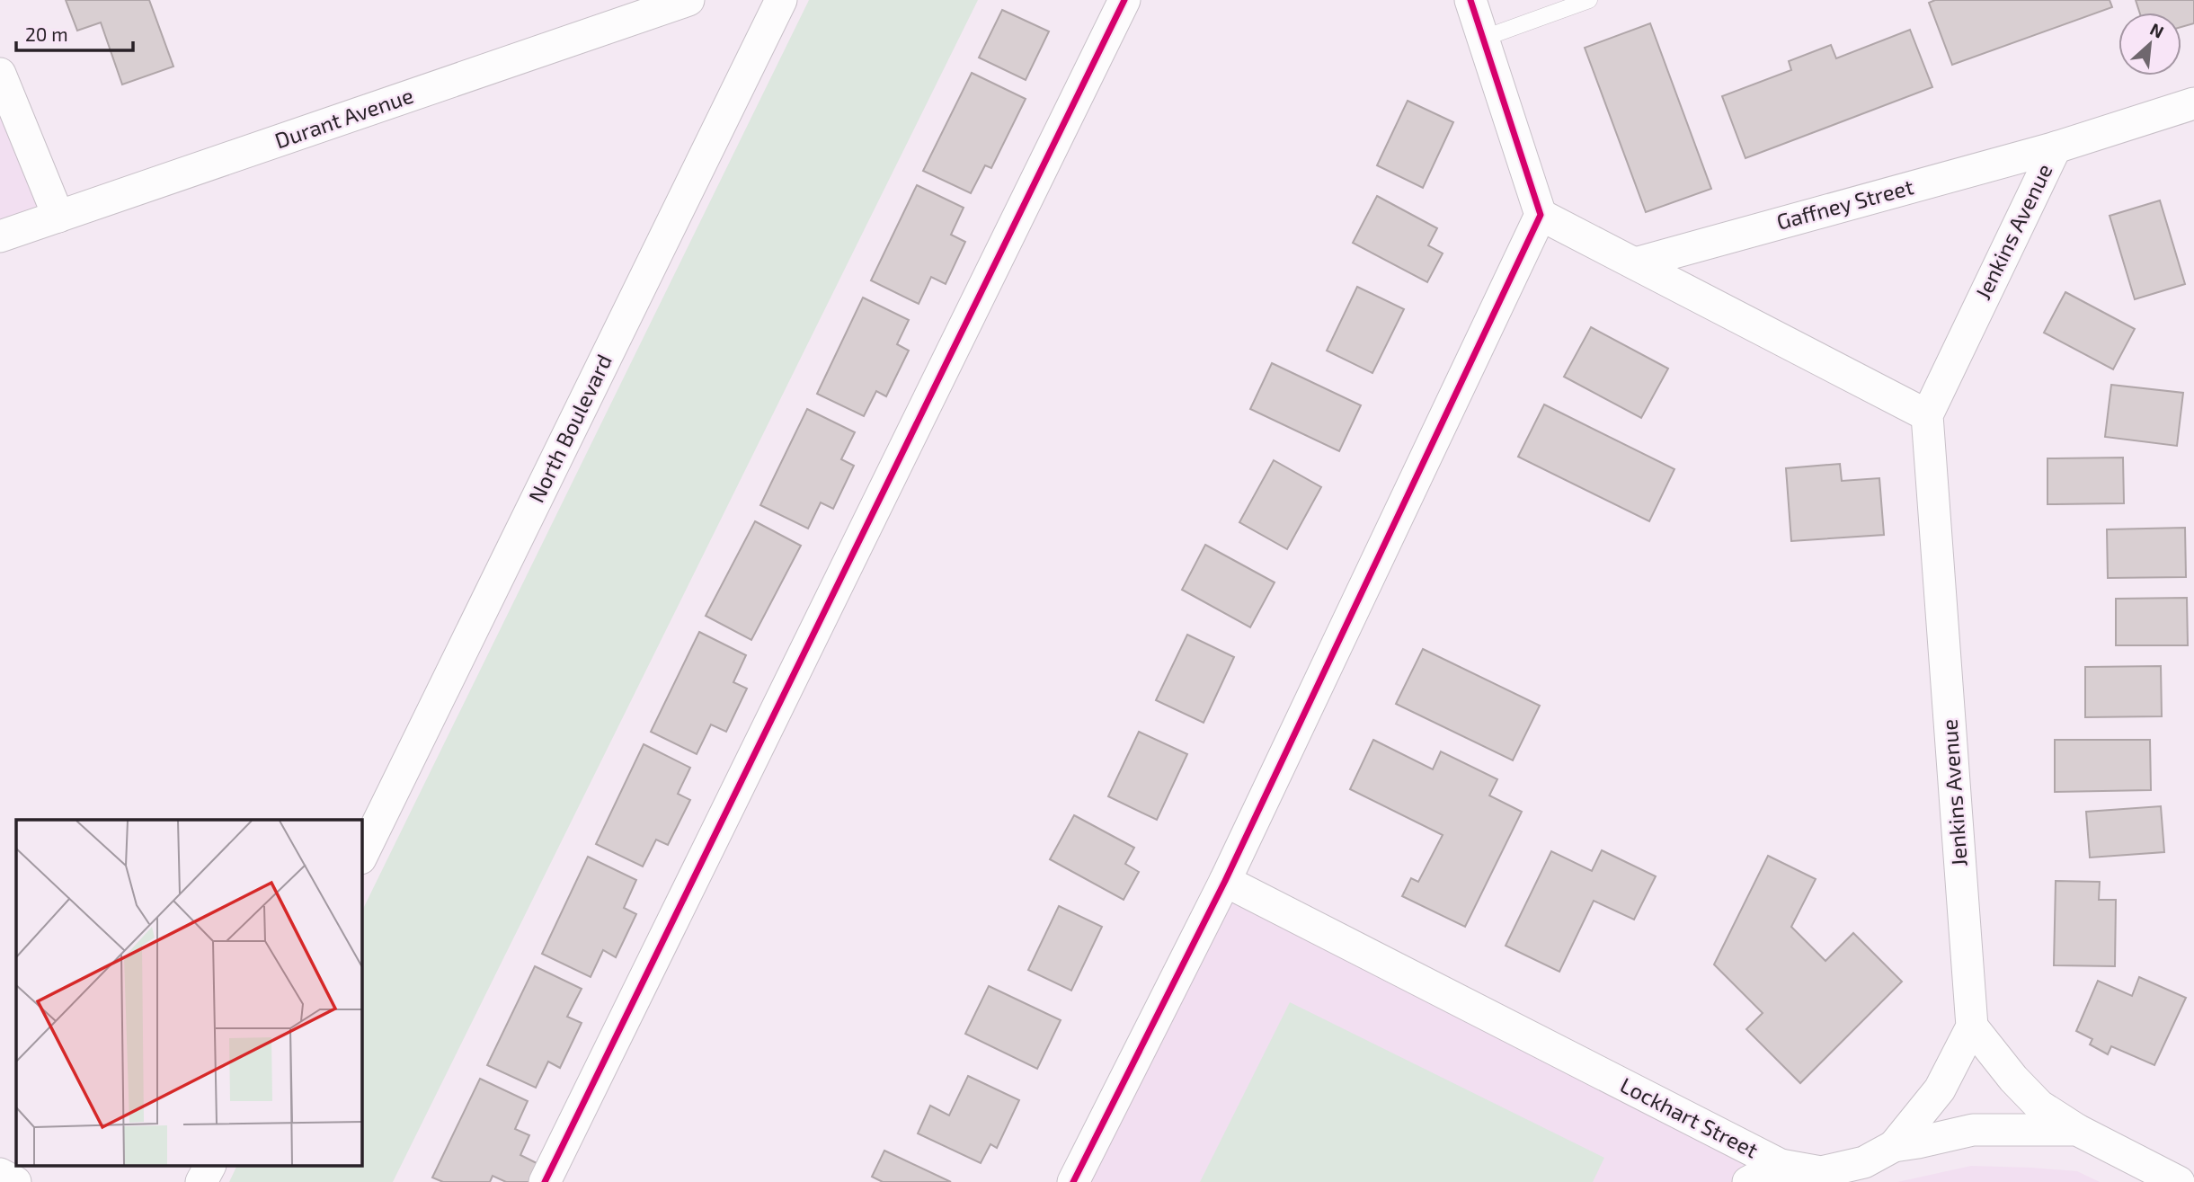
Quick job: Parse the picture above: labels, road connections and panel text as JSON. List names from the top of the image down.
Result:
{
  "streets": {
    "street": [
      "Durant Avenue",
      "Gaffney Street",
      "Jenkins Avenue",
      "North Boulevard",
      "Lockhart Street"
    ]
  },
  "crossings": [
    ["Gaffney Street", "Jenkins Avenue"]
  ],
  "scale_bar": "20 m",
  "north": "top right"
}
